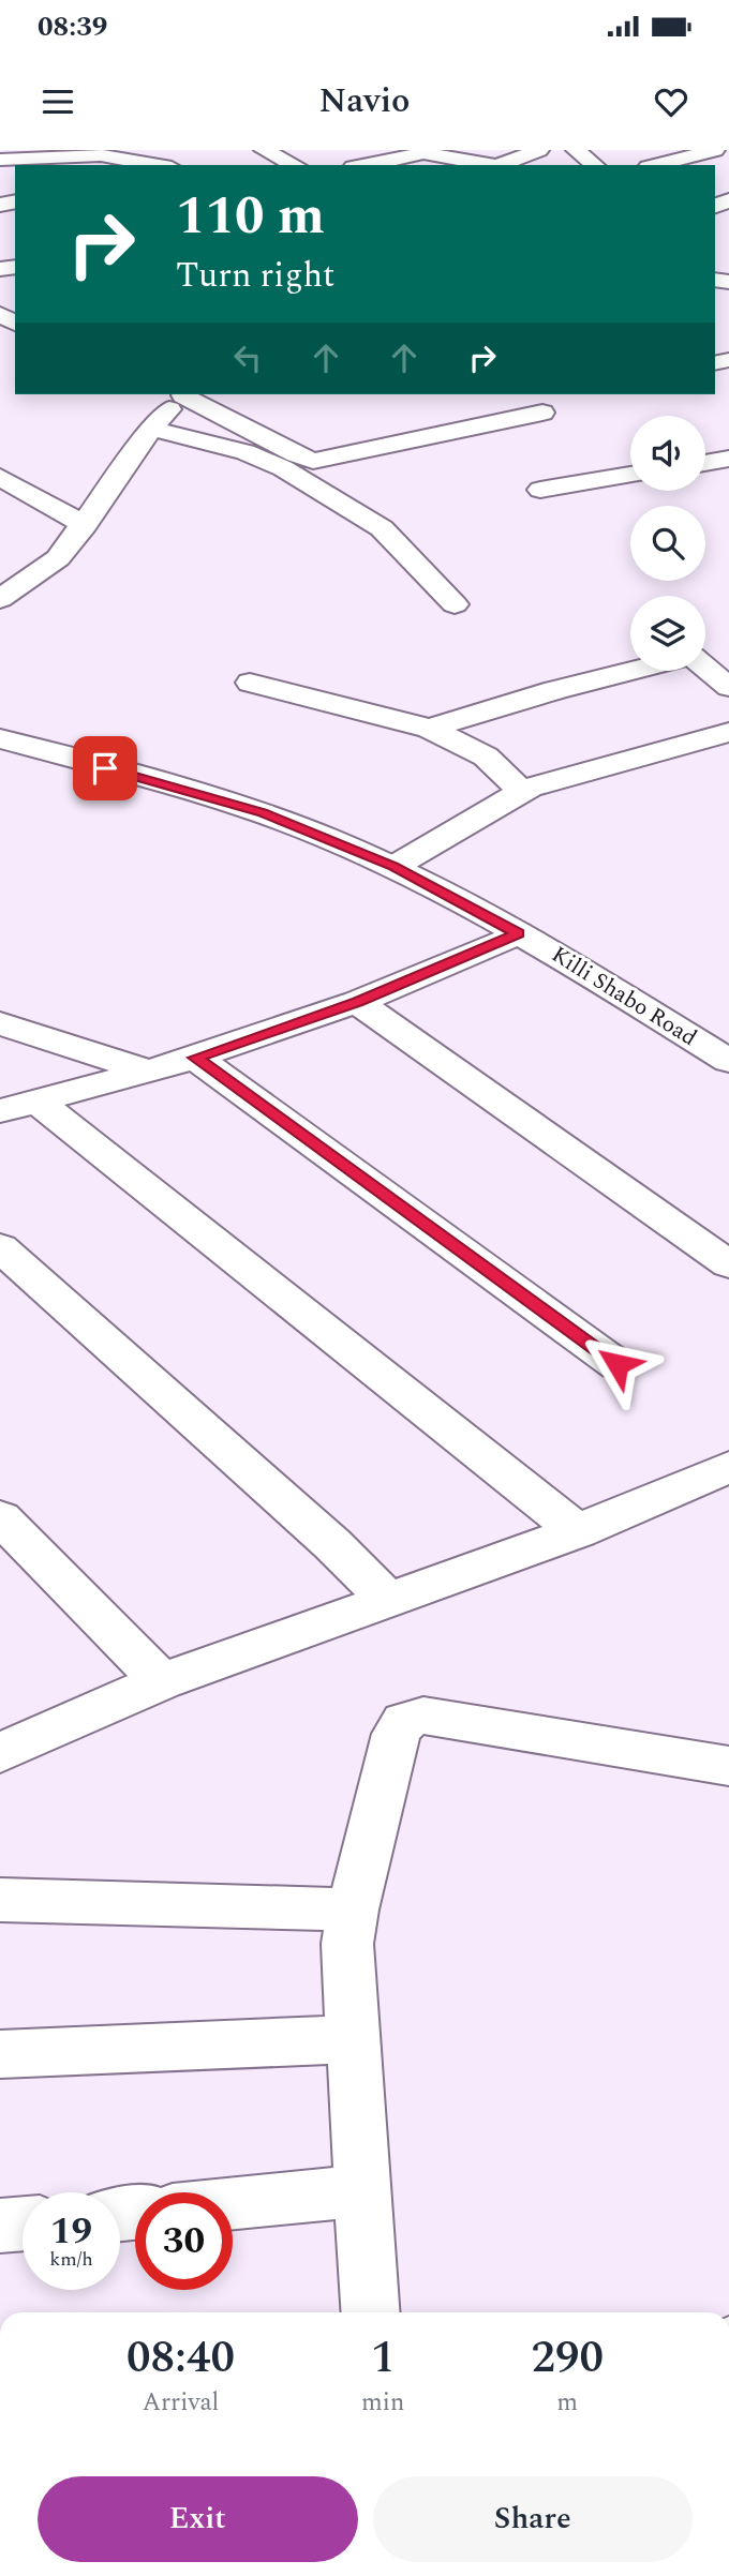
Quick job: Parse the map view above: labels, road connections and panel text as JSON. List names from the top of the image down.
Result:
{
  "streets": {
    "street": ["Killi Shabo Road"]
  },
  "page": {
    "status": "08:39",
    "header": "Navio",
    "turn": ["110 m", "Turn right"],
    "speed": "19 km/h",
    "limit": "30",
    "eta": [
      "08:40",
      "Arrival",
      "1",
      "min",
      "290",
      "m"
    ],
    "buttons": ["Exit", "Share"]
  }
}
